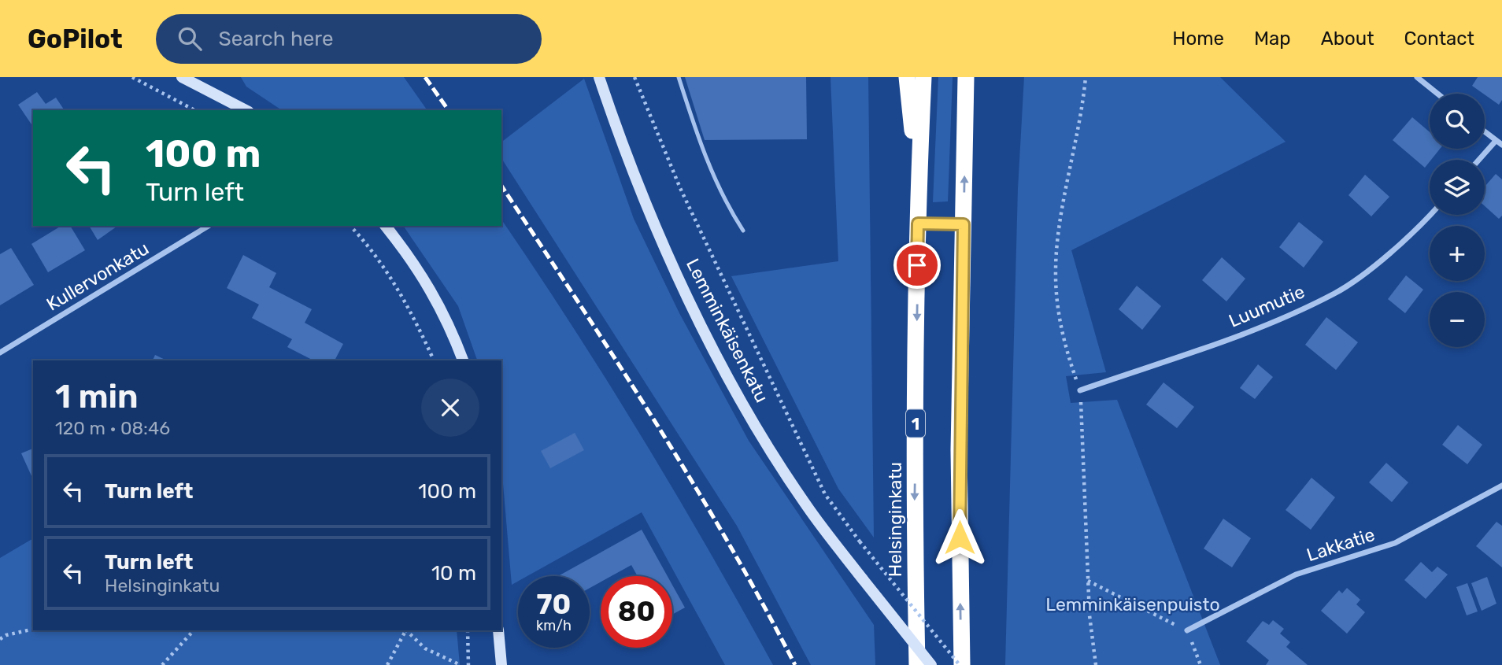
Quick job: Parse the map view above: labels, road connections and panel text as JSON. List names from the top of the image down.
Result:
{
  "streets": {
    "highway": ["1", "Helsinginkatu"],
    "street": [
      "Kullervonkatu",
      "Luumutie",
      "Lemminkäisenkatu",
      "Lakkatie"
    ]
  },
  "parks": ["Lemminkäisenpuisto"],
  "page": {
    "header": "GoPilot",
    "search": "Search here",
    "nav": [
      "Home",
      "Map",
      "About",
      "Contact"
    ],
    "map_buttons": ["+", "−"],
    "turn": ["100 m", "Turn left"],
    "heading": ["1 min", "120 m · 08:46"],
    "list": [
      {
        "name": "Turn left",
        "value": "100 m"
      },
      {
        "name": "Turn left",
        "note": "Helsinginkatu",
        "value": "10 m"
      }
    ],
    "speed": "70 km/h",
    "limit": "80"
  }
}
